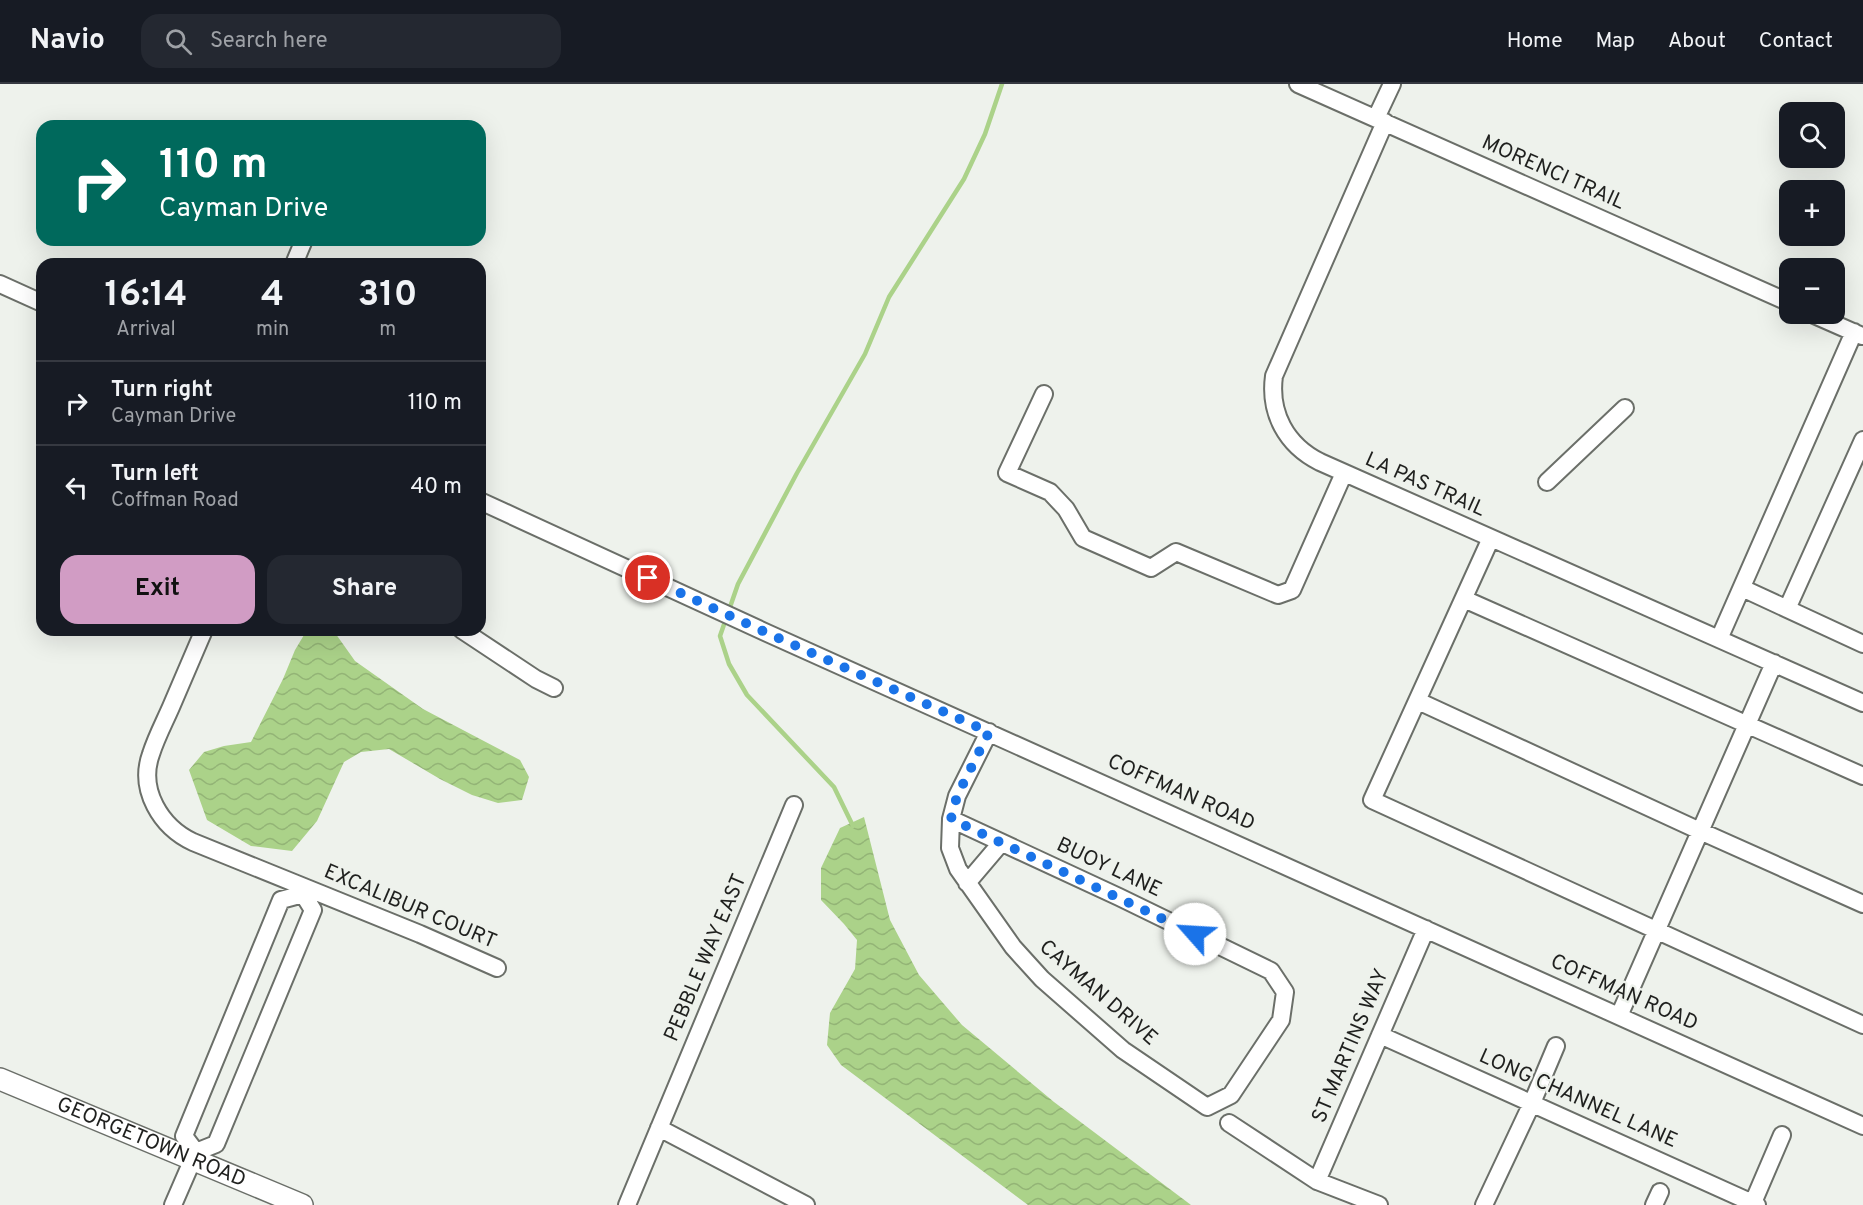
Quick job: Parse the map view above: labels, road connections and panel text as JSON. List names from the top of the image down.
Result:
{
  "streets": {
    "main road": ["GEORGETOWN ROAD"],
    "street": [
      "MORENCI TRAIL",
      "LA PAS TRAIL",
      "COFFMAN ROAD",
      "BUOY LANE",
      "EXCALIBUR COURT",
      "PEBBLE WAY EAST",
      "CAYMAN DRIVE",
      "ST MARTINS WAY",
      "LONG CHANNEL LANE"
    ]
  },
  "crossings": [
    ["MORENCI TRAIL", "LA PAS TRAIL"],
    ["COFFMAN ROAD", "CAYMAN DRIVE"],
    ["COFFMAN ROAD", "ST MARTINS WAY"],
    ["BUOY LANE", "CAYMAN DRIVE"],
    ["ST MARTINS WAY", "LONG CHANNEL LANE"]
  ],
  "page": {
    "header": "Navio",
    "search": "Search here",
    "nav": [
      "Home",
      "Map",
      "About",
      "Contact"
    ],
    "map_buttons": ["+", "−"],
    "turn": ["110 m", "Cayman Drive"],
    "eta": [
      "16:14",
      "Arrival",
      "4",
      "min",
      "310",
      "m"
    ],
    "list": [
      {
        "name": "Turn right",
        "note": "Cayman Drive",
        "value": "110 m"
      },
      {
        "name": "Turn left",
        "note": "Coffman Road",
        "value": "40 m"
      }
    ],
    "buttons": ["Exit", "Share"]
  }
}
